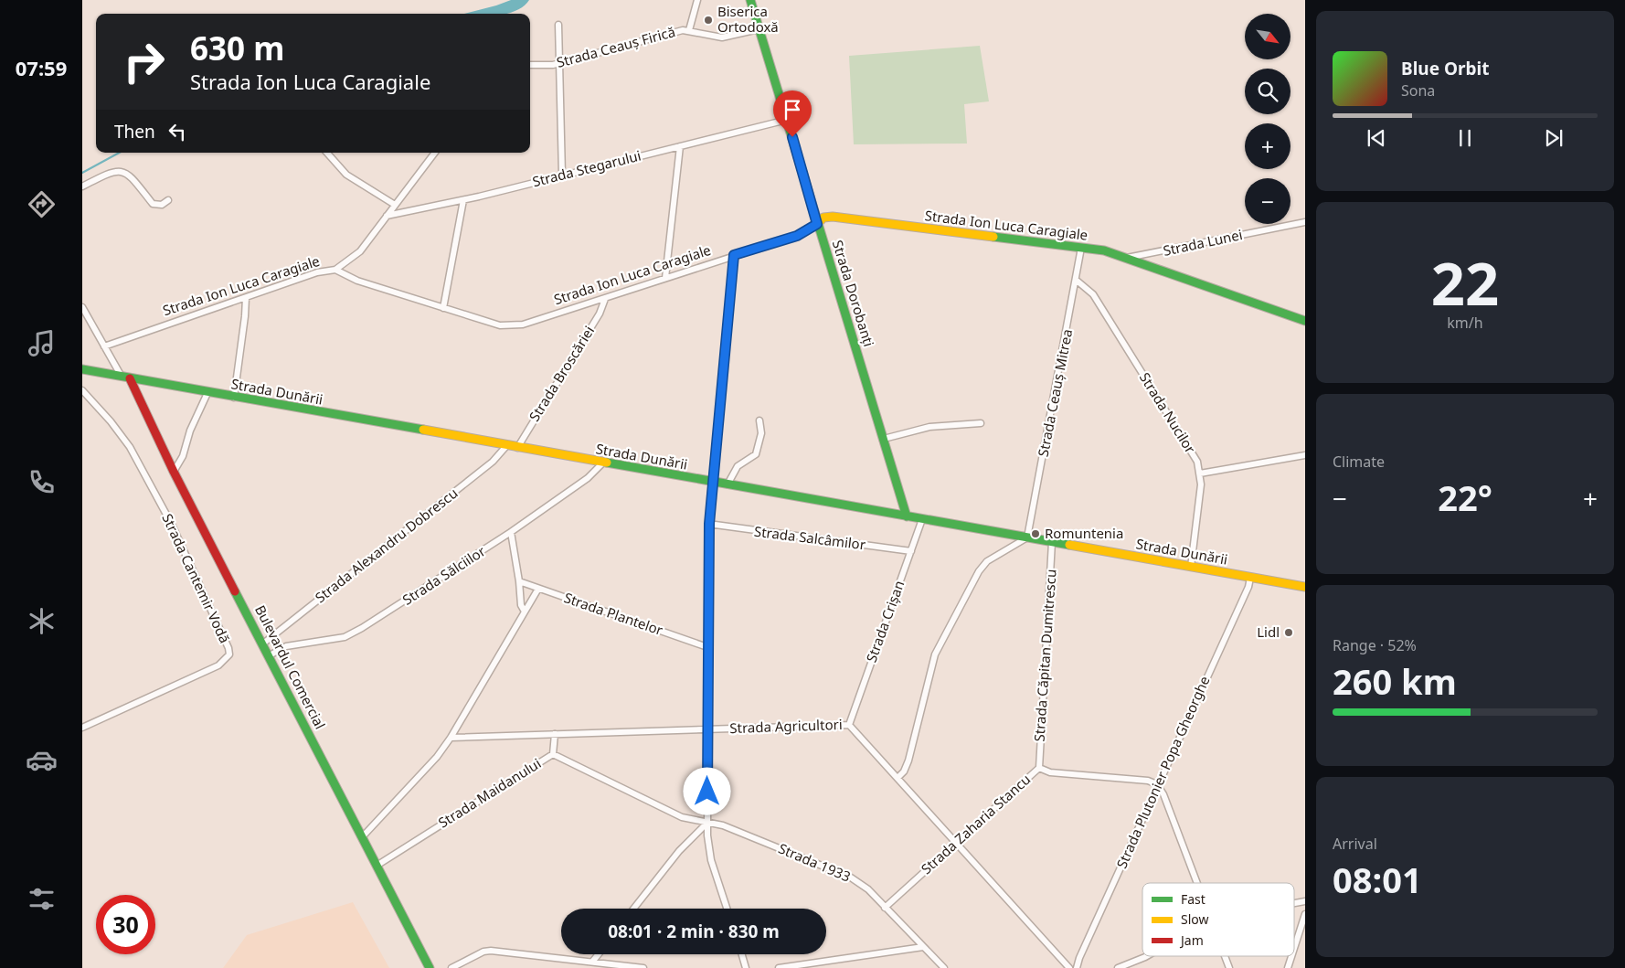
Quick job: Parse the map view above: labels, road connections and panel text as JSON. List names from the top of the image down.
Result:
{
  "streets": {
    "main road": [
      "Strada Ion Luca Caragiale",
      "Strada Dorobanți",
      "Strada Dunării",
      "Bulevardul Comercial"
    ],
    "street": [
      "Strada Ceauș Firică",
      "Strada Stegarului",
      "Strada Lunei",
      "Strada Broscăriei",
      "Strada Ceauș Mitrea",
      "Strada Nucilor",
      "Strada Salcâmilor",
      "Strada Alexandru Dobrescu",
      "Strada Sălciilor",
      "Strada Cantemir Vodă",
      "Strada Plantelor",
      "Strada Crișan",
      "Strada Căpitan Dumitrescu",
      "Strada Agricultori",
      "Strada Plutonier Popa Gheorghe",
      "Strada Maidanului",
      "Strada Zaharia Stancu",
      "Strada 1933"
    ]
  },
  "crossings": [
    ["Strada Ceauș Firică", "Strada Dorobanți"],
    ["Strada Stegarului", "Strada Dorobanți"],
    ["Strada Ion Luca Caragiale", "Strada Lunei"],
    ["Strada Ion Luca Caragiale", "Strada Dorobanți"],
    ["Strada Ion Luca Caragiale", "Strada Broscăriei"],
    ["Strada Ion Luca Caragiale", "Strada Ceauș Mitrea"],
    ["Strada Dorobanți", "Strada Dunării"],
    ["Strada Broscăriei", "Strada Dunării"],
    ["Strada Dunării", "Strada Ceauș Mitrea"],
    ["Strada Dunării", "Strada Nucilor"],
    ["Strada Dunării", "Strada Alexandru Dobrescu"],
    ["Strada Dunării", "Strada Sălciilor"],
    ["Strada Dunării", "Strada Crișan"],
    ["Strada Dunării", "Strada Căpitan Dumitrescu"],
    ["Strada Dunării", "Bulevardul Comercial"],
    ["Strada Dunării", "Strada Plutonier Popa Gheorghe"],
    ["Strada Ceauș Mitrea", "Strada Nucilor"],
    ["Strada Salcâmilor", "Strada Crișan"],
    ["Strada Alexandru Dobrescu", "Bulevardul Comercial"],
    ["Strada Sălciilor", "Bulevardul Comercial"],
    ["Strada Crișan", "Strada Agricultori"],
    ["Strada Căpitan Dumitrescu", "Strada Zaharia Stancu"],
    ["Bulevardul Comercial", "Strada Maidanului"],
    ["Strada Agricultori", "Strada Zaharia Stancu"],
    ["Strada Plutonier Popa Gheorghe", "Strada Zaharia Stancu"],
    ["Strada Maidanului", "Strada 1933"],
    ["Strada Zaharia Stancu", "Strada 1933"]
  ],
  "places": ["Biserica Ortodoxă", "Romuntenia", "Lidl"],
  "legend": ["Fast", "Slow", "Jam"],
  "north": "bottom right",
  "page": {
    "tabs": "07:59",
    "map_buttons": ["+", "−"],
    "turn": ["630 m", "Strada Ion Luca Caragiale"],
    "song": ["Blue Orbit", "Sona"],
    "then": "Then",
    "tile": [
      ["22", "km/h"],
      "Climate",
      ["Range · 52%", "260 km"],
      ["Arrival", "08:01"]
    ],
    "heat": ["−", "22°", "+"],
    "limit": "30",
    "trip": "08:01 · 2 min · 830 m"
  }
}
